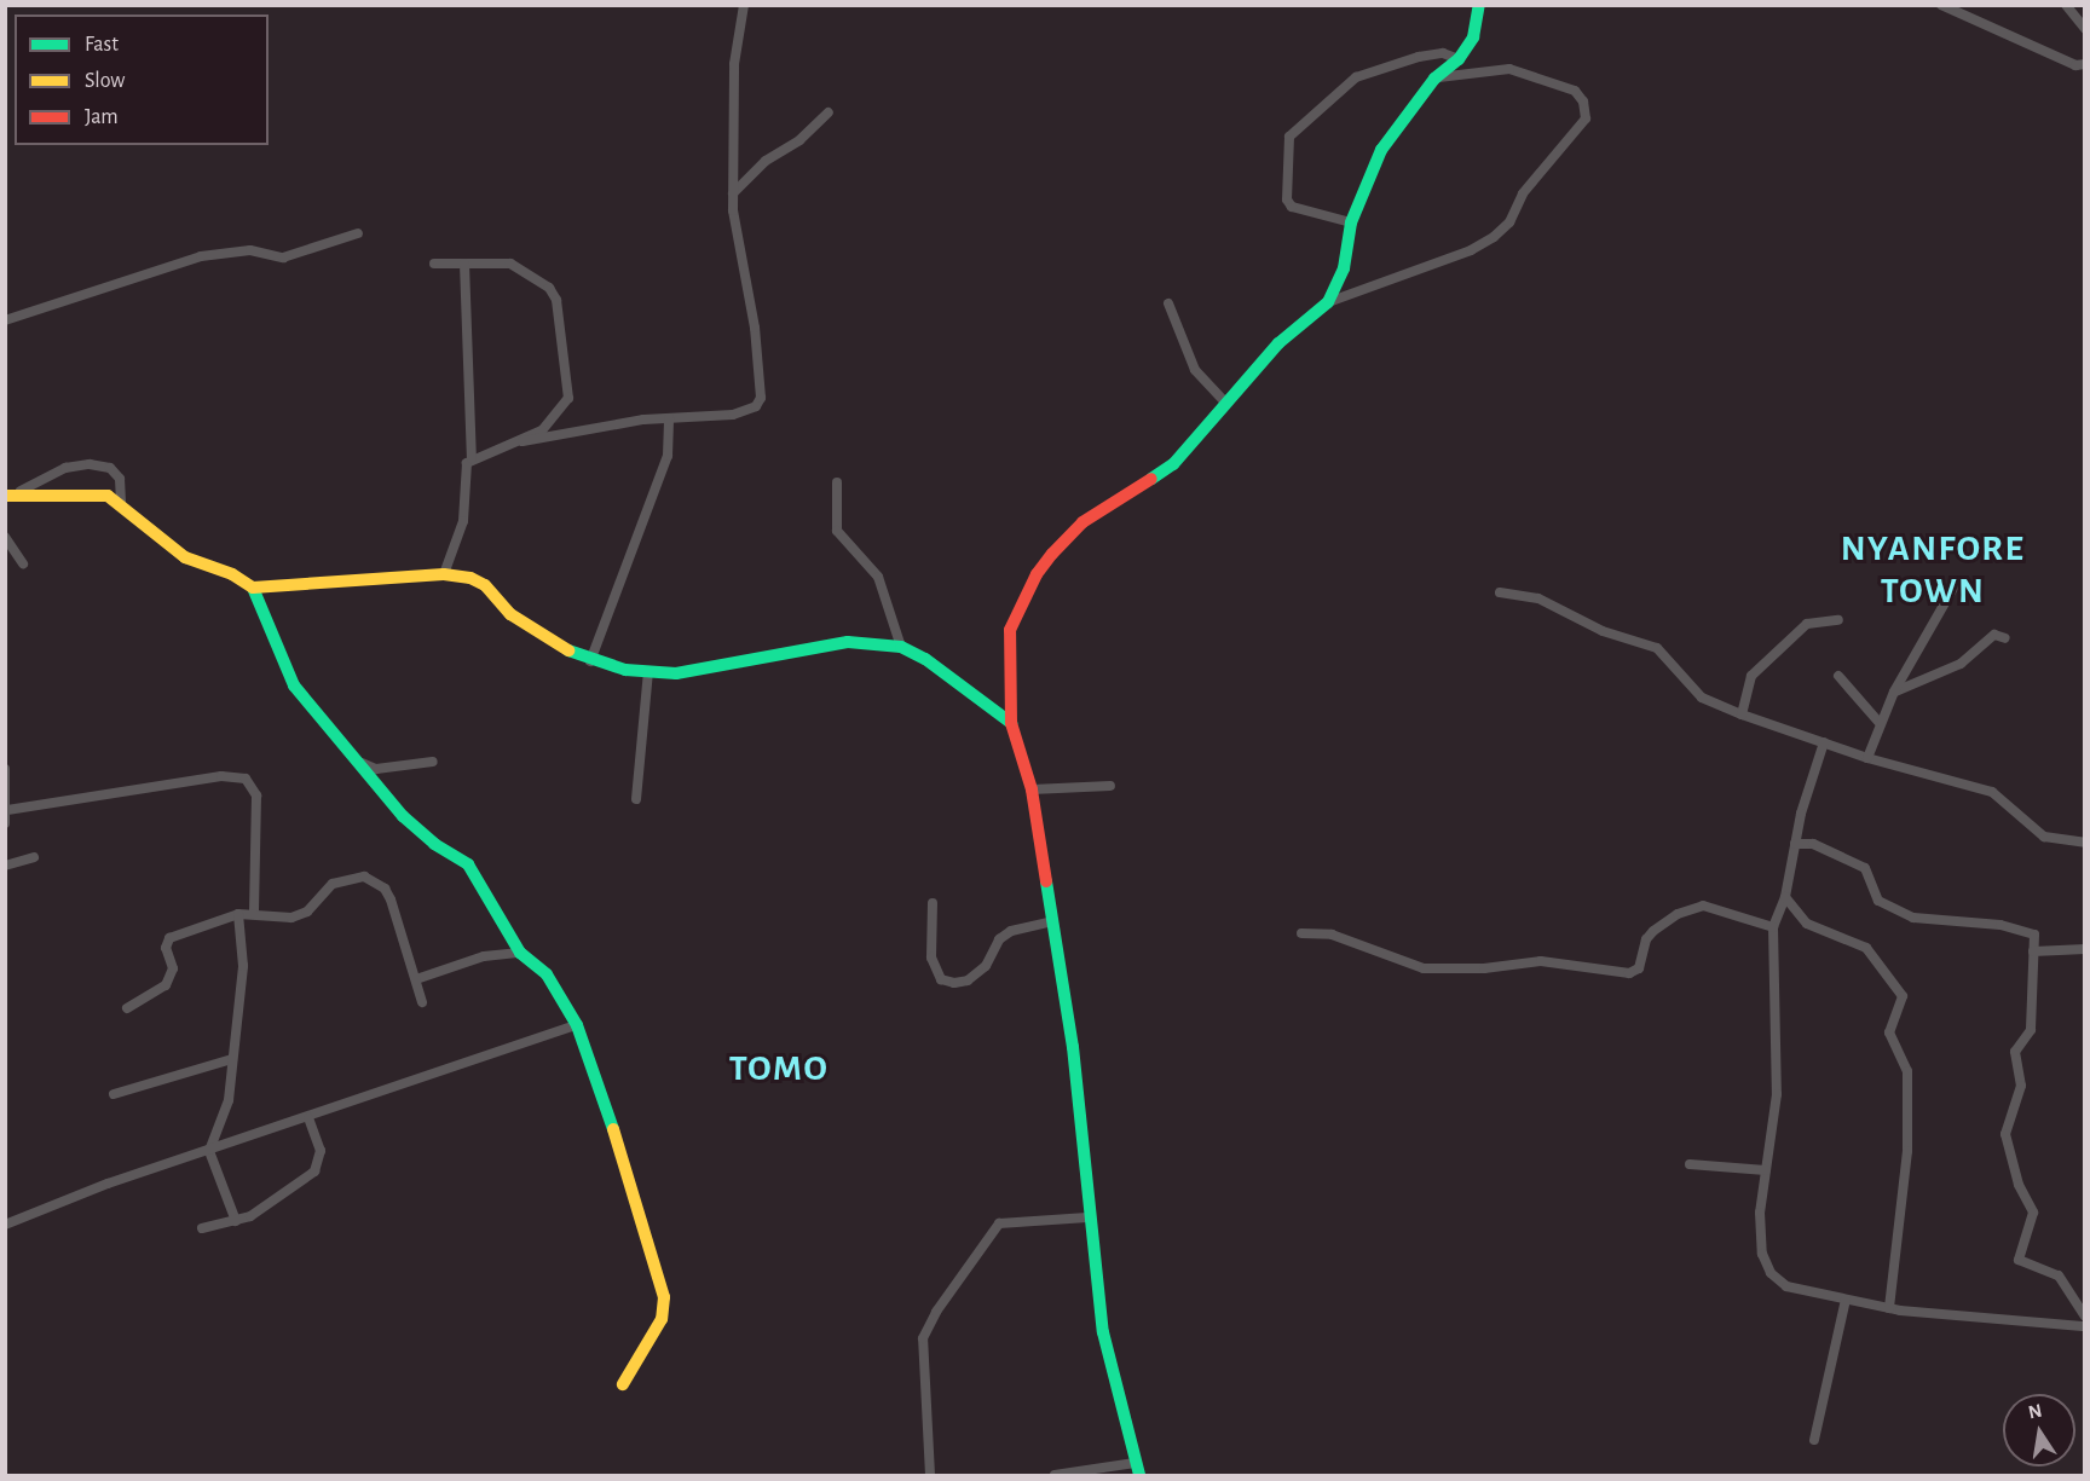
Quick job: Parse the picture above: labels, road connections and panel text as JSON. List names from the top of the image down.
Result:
{
  "districts": ["NYANFORE TOWN", "TOMO"],
  "legend": ["Fast", "Slow", "Jam"],
  "north": "top"
}
